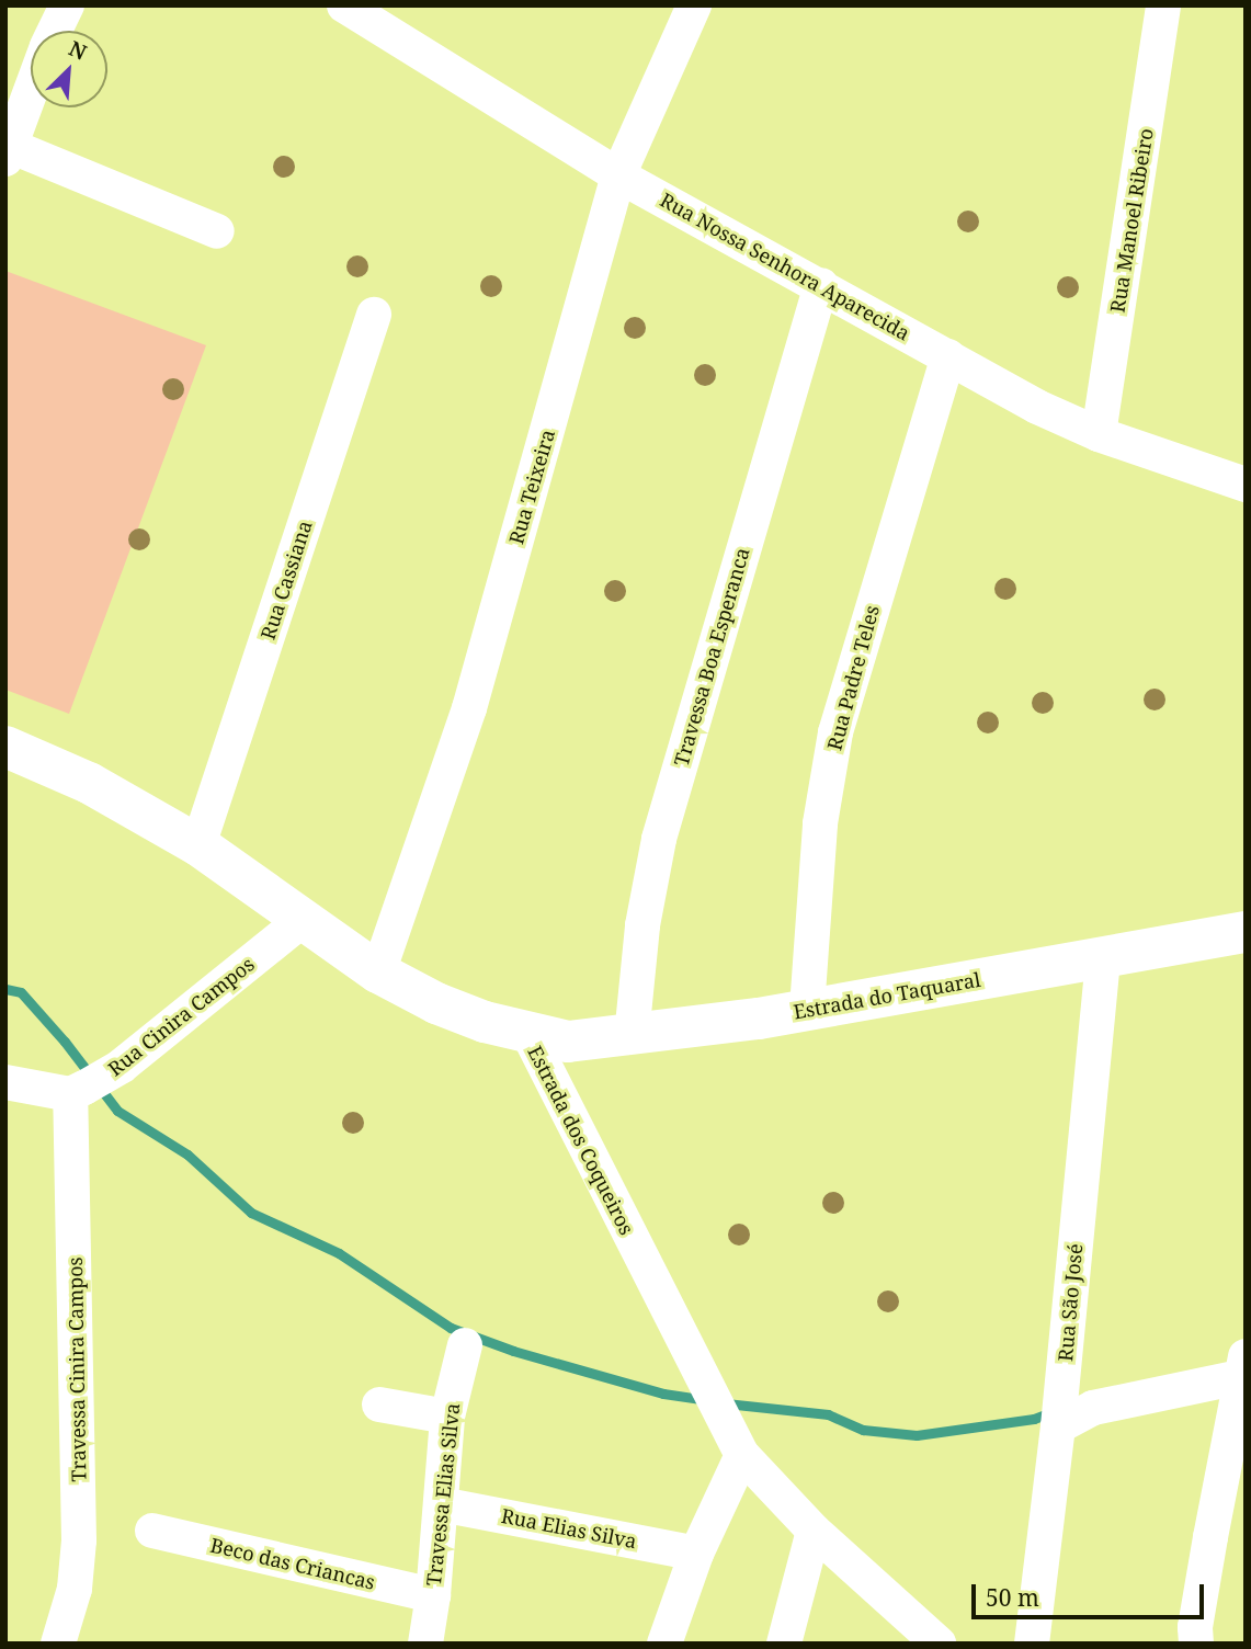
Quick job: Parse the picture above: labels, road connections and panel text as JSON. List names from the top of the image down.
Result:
{
  "streets": {
    "street": [
      "Rua Manoel Ribeiro",
      "Rua Nossa Senhora Aparecida",
      "Rua Teixeira",
      "Rua Cassiana",
      "Travessa Boa Esperanca",
      "Rua Padre Teles",
      "Estrada do Taquaral",
      "Rua Cinira Campos",
      "Estrada dos Coqueiros",
      "Rua São José",
      "Travessa Cinira Campos",
      "Travessa Elias Silva",
      "Rua Elias Silva",
      "Beco das Criancas"
    ]
  },
  "crossings": [
    ["Rua Manoel Ribeiro", "Rua Nossa Senhora Aparecida"],
    ["Rua Nossa Senhora Aparecida", "Rua Teixeira"],
    ["Rua Nossa Senhora Aparecida", "Travessa Boa Esperanca"],
    ["Rua Nossa Senhora Aparecida", "Rua Padre Teles"],
    ["Rua Teixeira", "Estrada dos Coqueiros"],
    ["Rua Cassiana", "Estrada dos Coqueiros"],
    ["Travessa Boa Esperanca", "Estrada do Taquaral"],
    ["Rua Padre Teles", "Estrada do Taquaral"],
    ["Estrada do Taquaral", "Estrada dos Coqueiros"],
    ["Estrada do Taquaral", "Rua São José"],
    ["Rua Cinira Campos", "Estrada dos Coqueiros"],
    ["Rua Cinira Campos", "Travessa Cinira Campos"],
    ["Travessa Elias Silva", "Rua Elias Silva"],
    ["Travessa Elias Silva", "Beco das Criancas"]
  ],
  "scale_bar": "50 m",
  "north": "top right"
}
